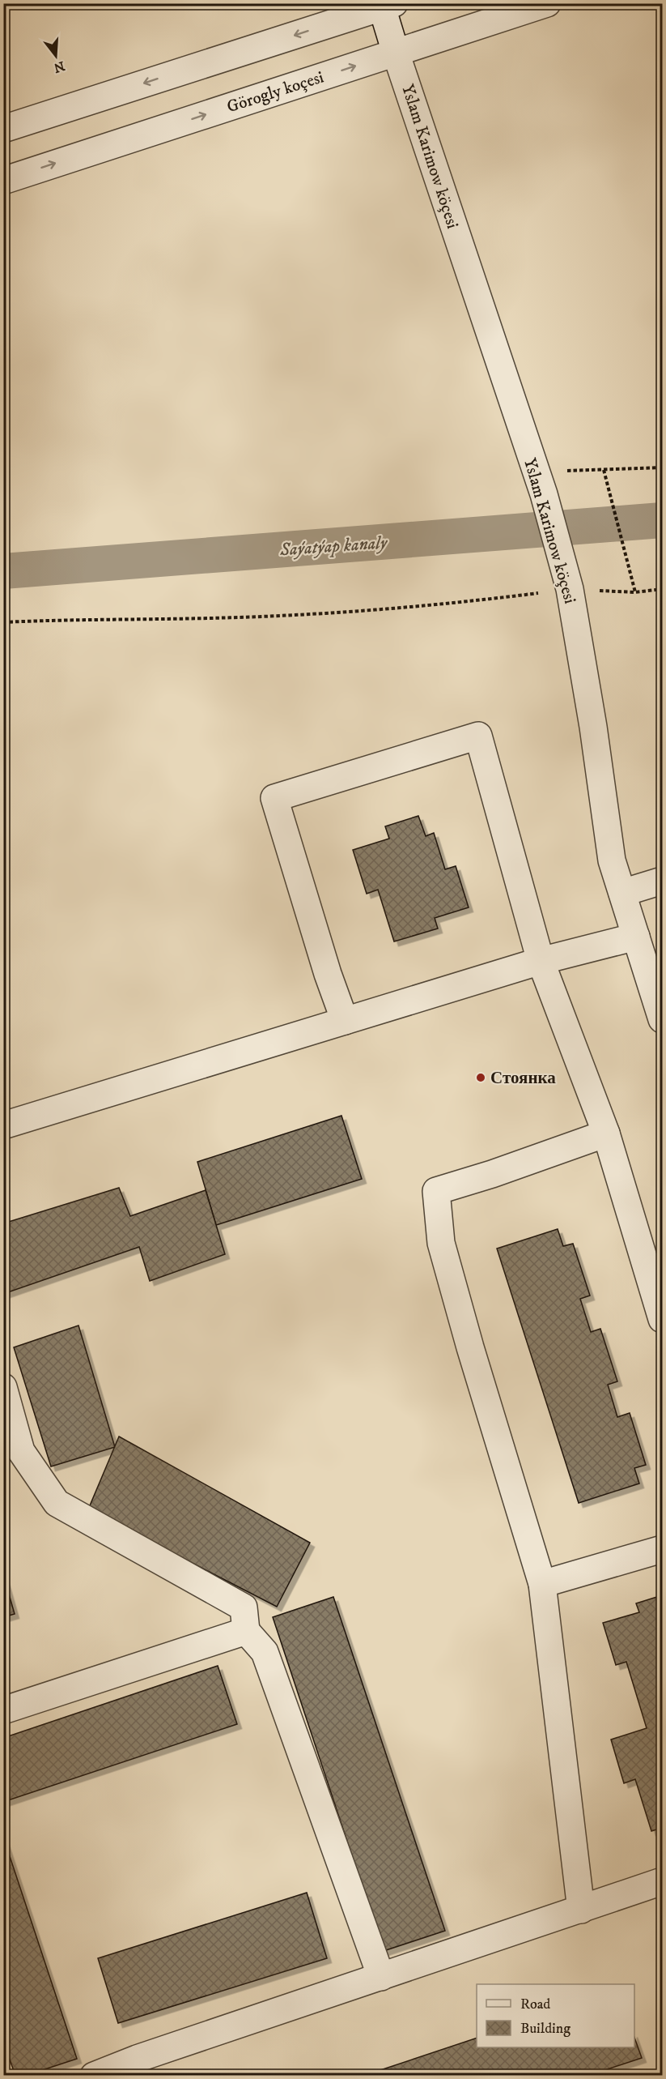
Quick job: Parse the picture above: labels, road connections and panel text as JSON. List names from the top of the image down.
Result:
{
  "streets": {
    "street": ["Görogly koçesi", "Yslam Karimow köçesi"]
  },
  "crossings": [
    ["Görogly koçesi", "Yslam Karimow köçesi"]
  ],
  "water": ["Saýatýap kanaly"],
  "places": ["Стоянка"],
  "legend": ["Road", "Building"],
  "north": "bottom"
}
